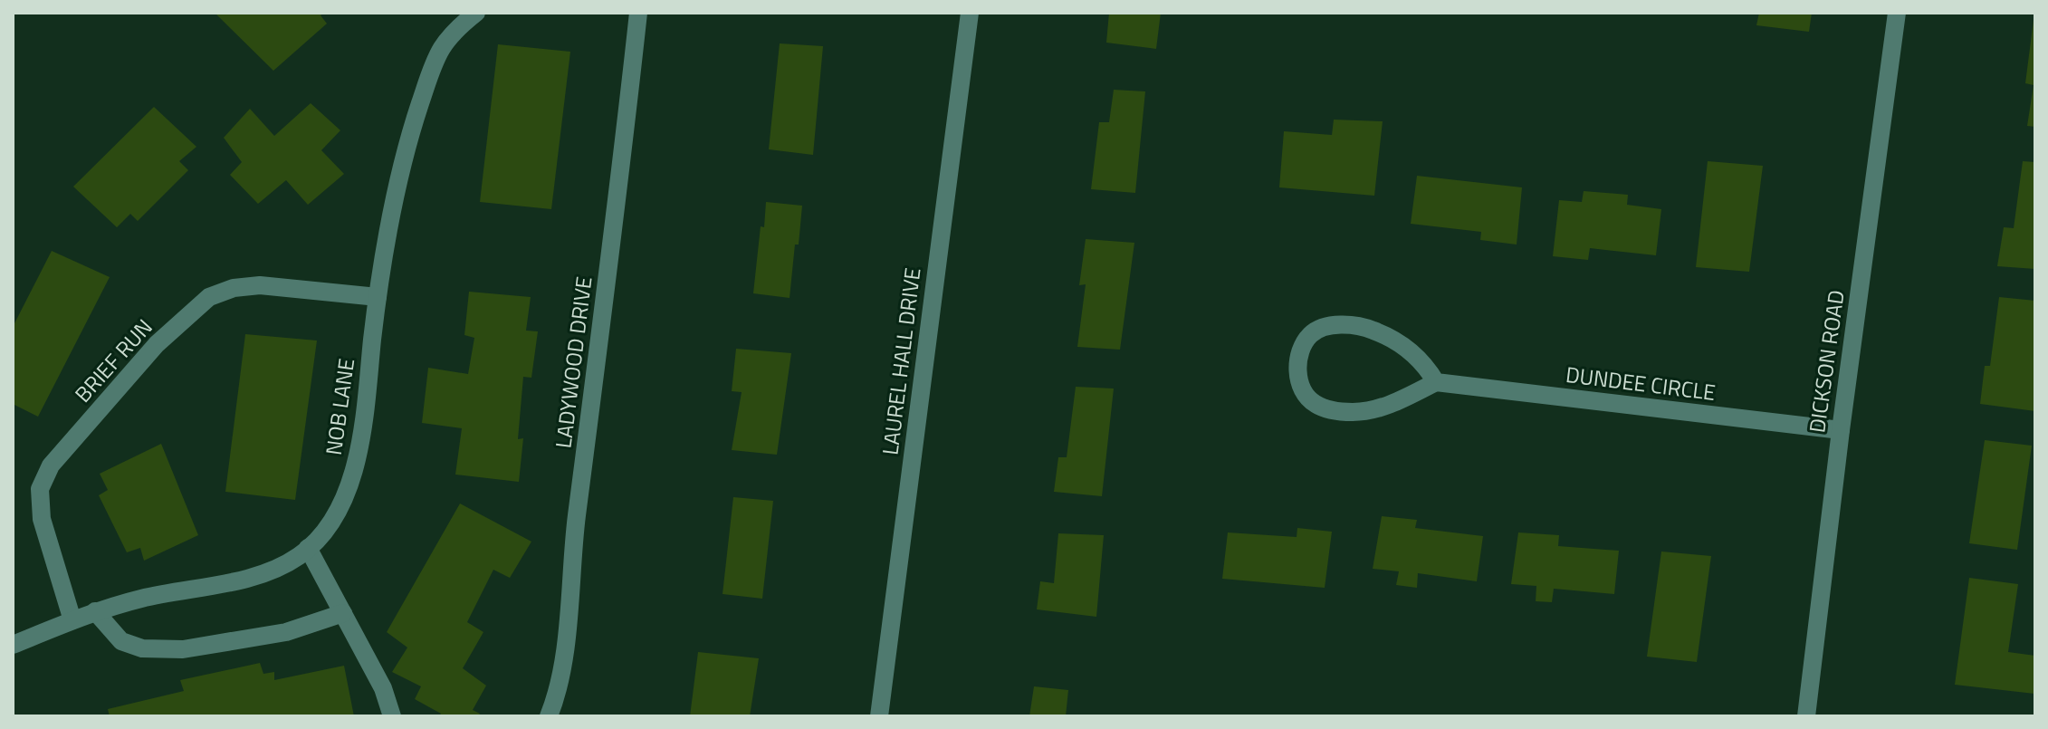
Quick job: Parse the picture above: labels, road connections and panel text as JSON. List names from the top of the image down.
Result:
{
  "streets": {
    "street": [
      "BRIEF RUN",
      "LAUREL HALL DRIVE",
      "DICKSON ROAD",
      "LADYWOOD DRIVE",
      "DUNDEE CIRCLE",
      "NOB LANE"
    ]
  },
  "crossings": [
    ["BRIEF RUN", "NOB LANE"],
    ["DICKSON ROAD", "DUNDEE CIRCLE"]
  ]
}
